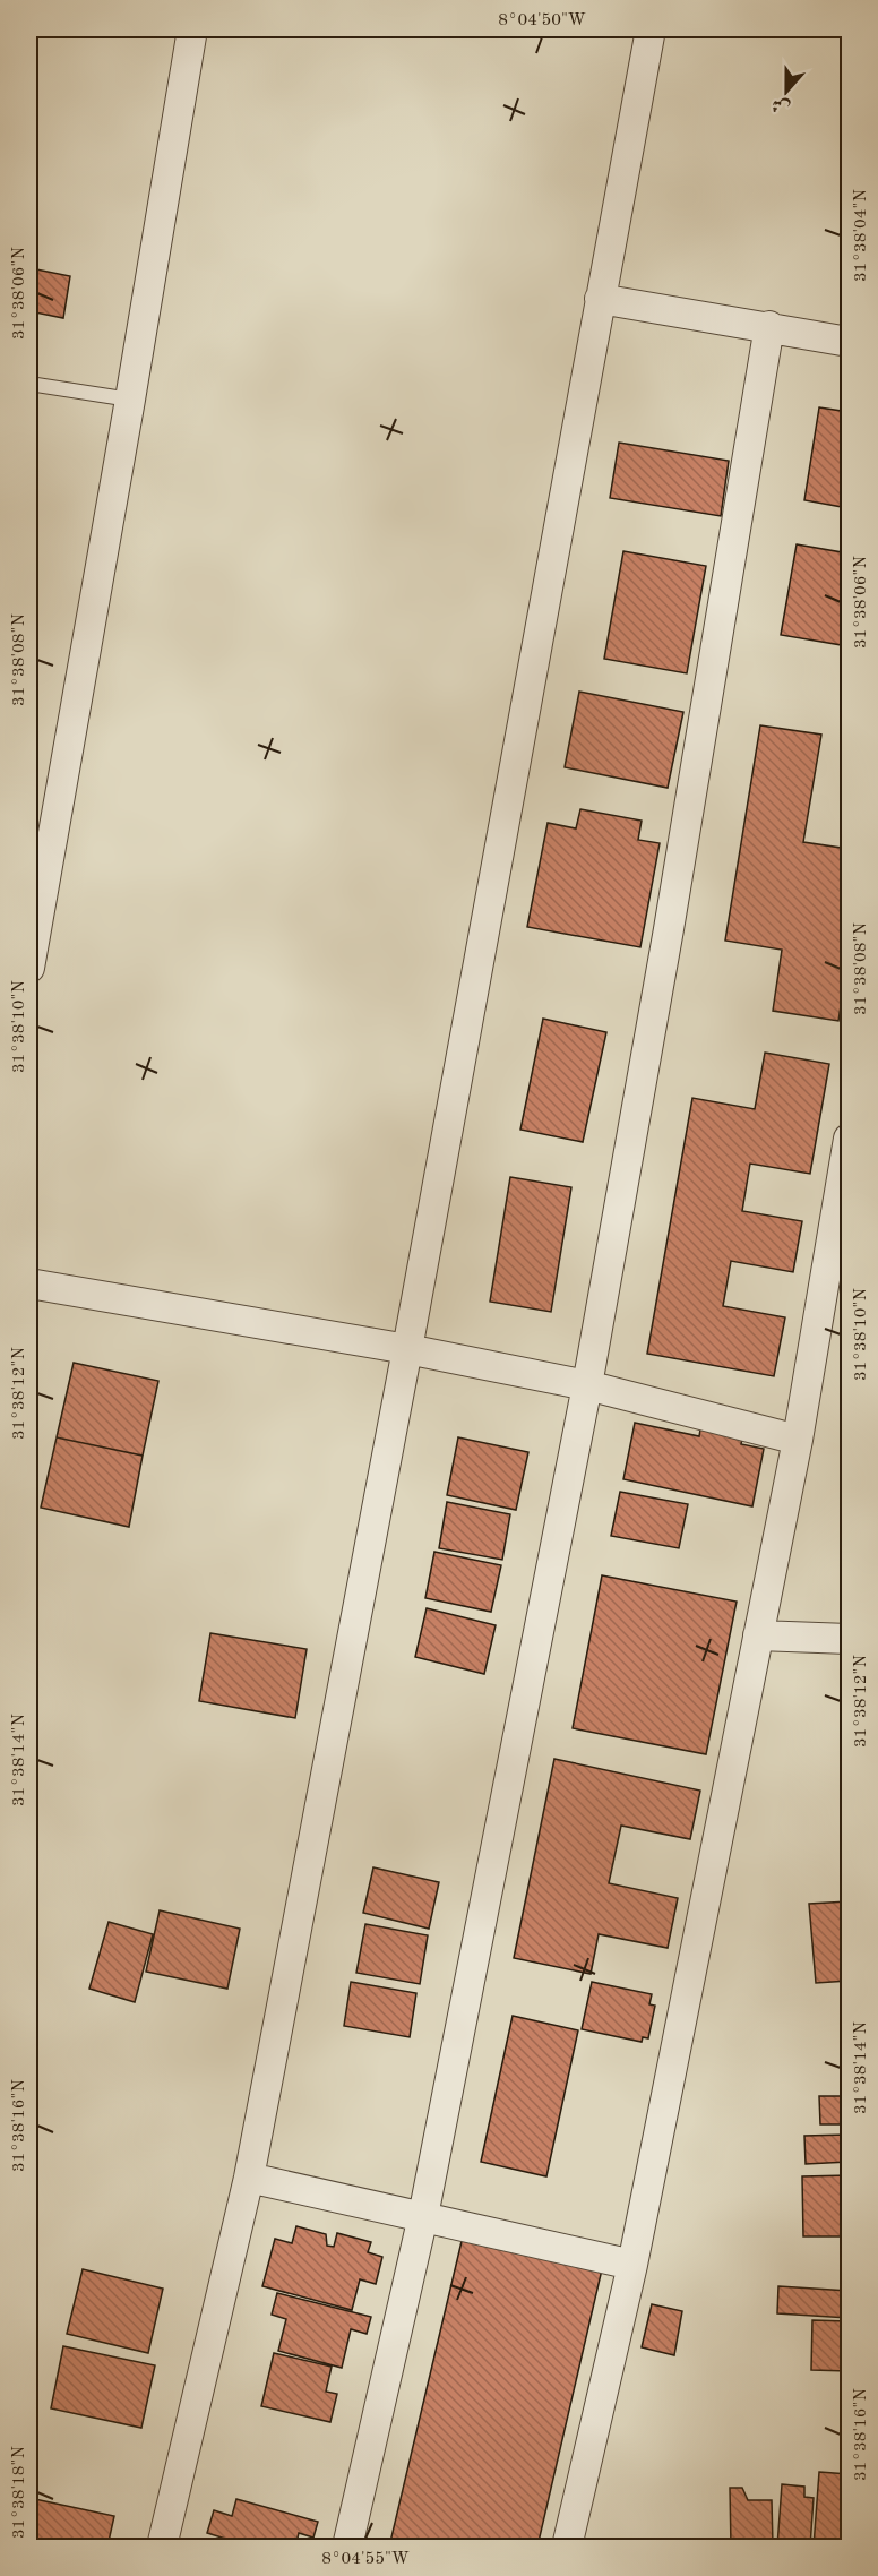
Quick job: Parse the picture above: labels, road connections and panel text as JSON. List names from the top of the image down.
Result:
{
  "north": "bottom",
  "coordinates": [
    "8°04'50\"W",
    "31°38'04\"N",
    "31°38'06\"N",
    "31°38'08\"N",
    "31°38'10\"N",
    "31°38'12\"N",
    "31°38'14\"N",
    "31°38'16\"N",
    "31°38'18\"N",
    "8°04'55\"W"
  ]
}
